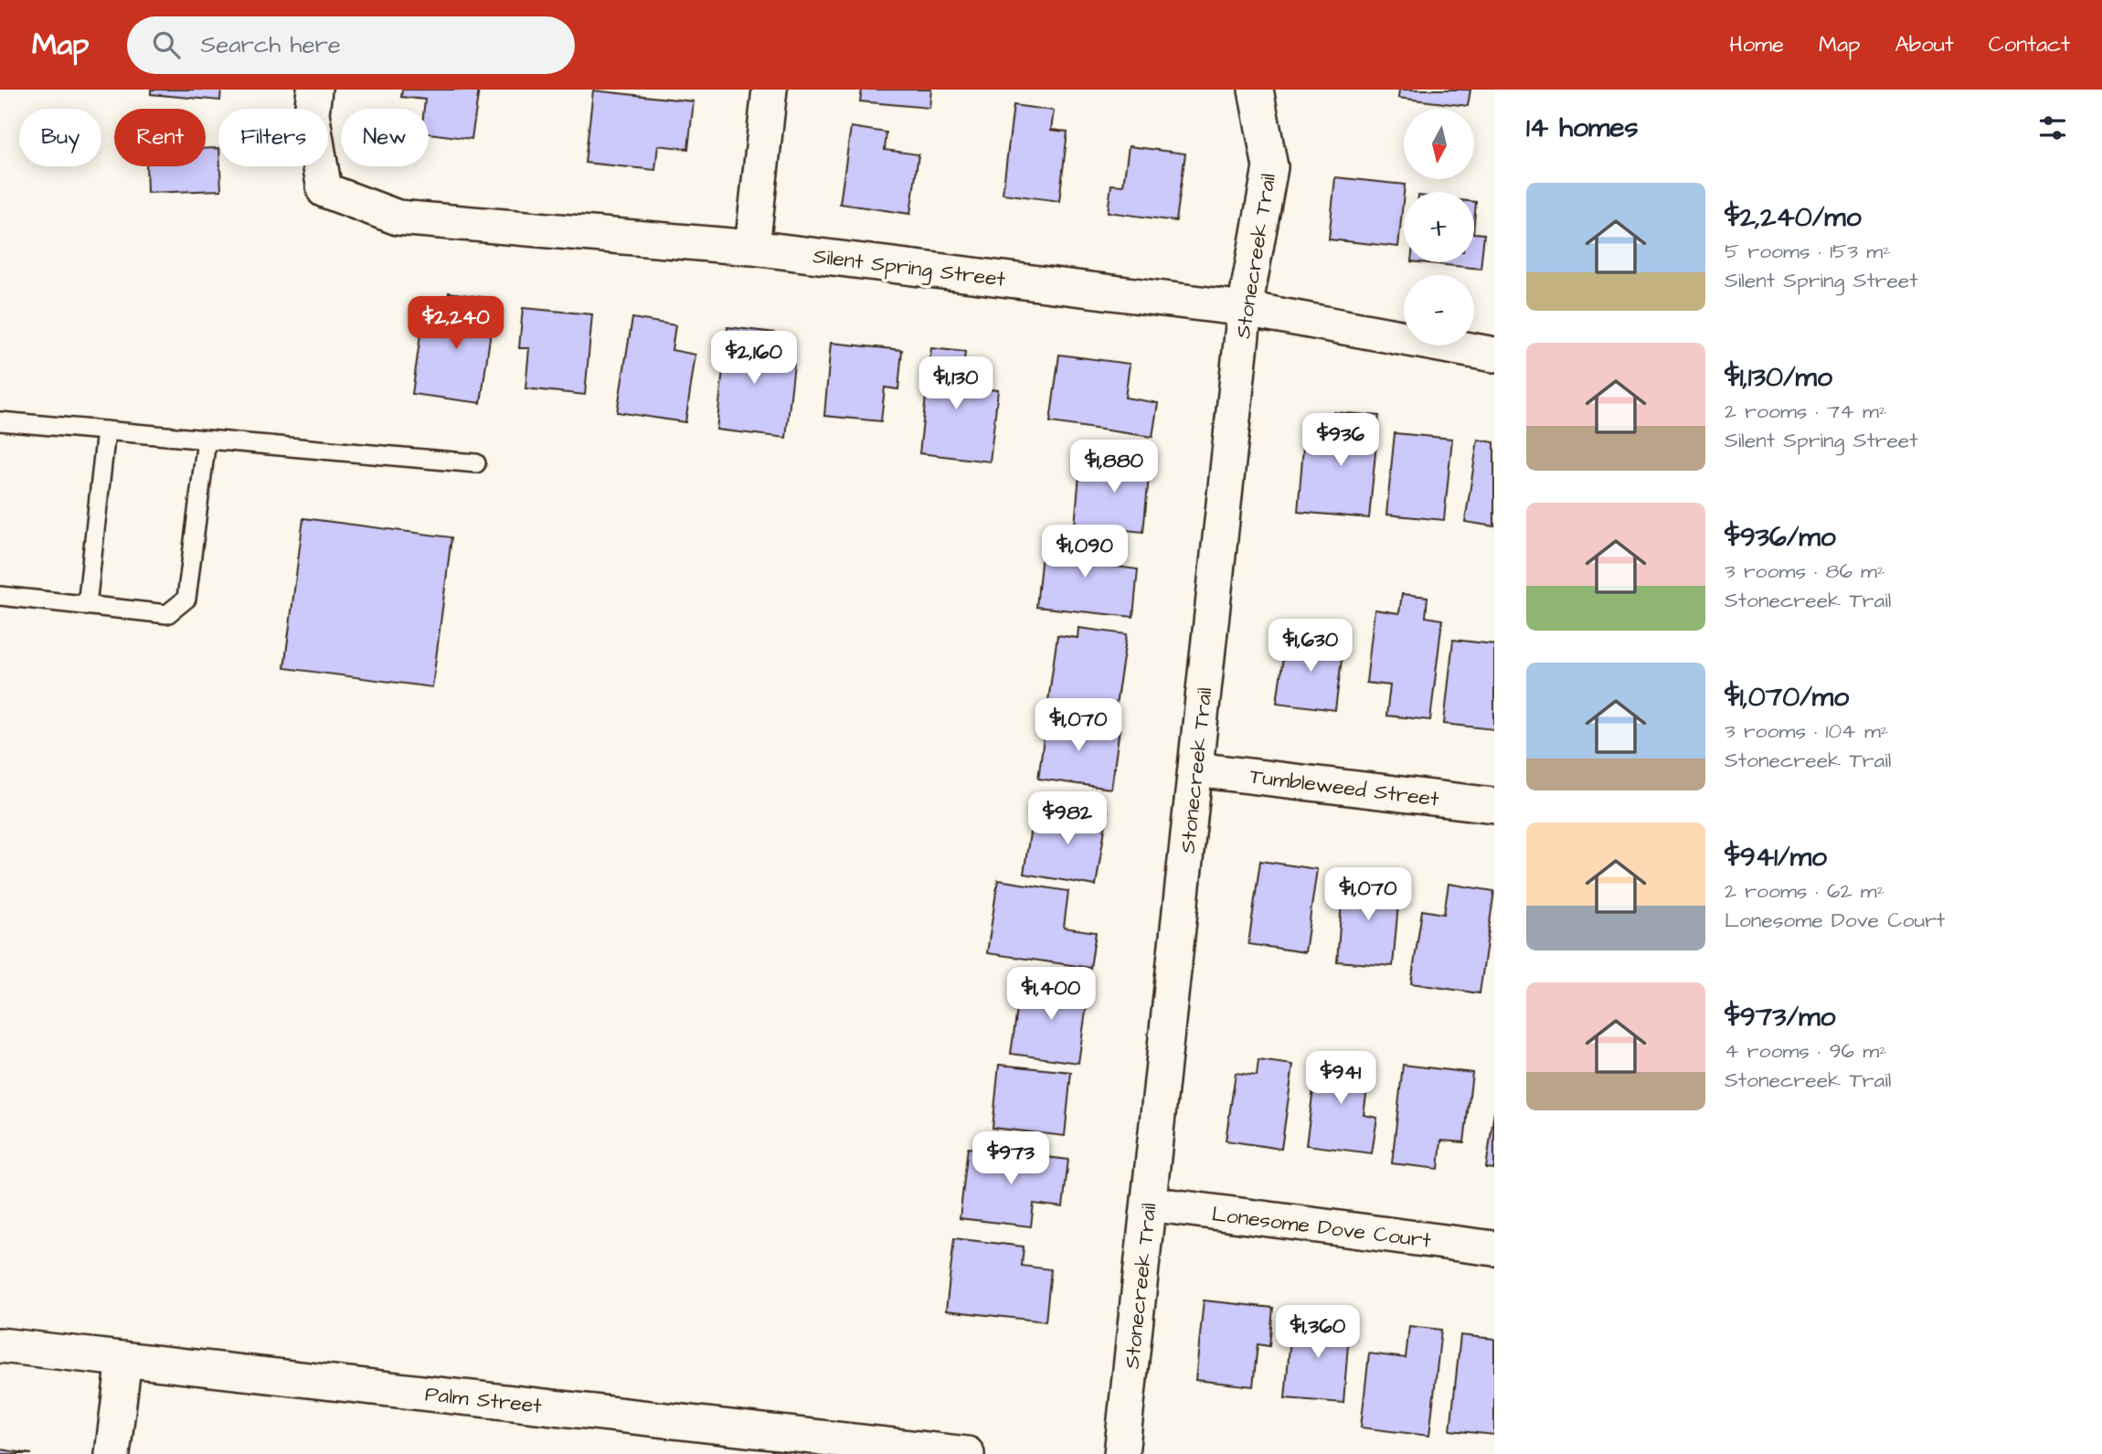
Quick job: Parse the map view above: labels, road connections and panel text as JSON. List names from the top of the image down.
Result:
{
  "streets": {
    "street": [
      "Stonecreek Trail",
      "Silent Spring Street",
      "Tumbleweed Street",
      "Lonesome Dove Court",
      "Palm Street"
    ]
  },
  "crossings": [
    ["Stonecreek Trail", "Silent Spring Street"],
    ["Stonecreek Trail", "Tumbleweed Street"],
    ["Stonecreek Trail", "Lonesome Dove Court"]
  ],
  "north": "bottom",
  "page": {
    "header": "Map",
    "search": "Search here",
    "nav": [
      "Home",
      "Map",
      "About",
      "Contact"
    ],
    "heading": "14 homes",
    "map_buttons": ["+", "−"],
    "chip": [
      "Buy",
      "Rent",
      "Filters",
      "New"
    ],
    "list": [
      {
        "name": "$2,240/mo",
        "note": "5 rooms · 153 m² · Silent Spring Street"
      },
      {
        "name": "$1,130/mo",
        "note": "2 rooms · 74 m² · Silent Spring Street"
      },
      {
        "name": "$936/mo",
        "note": "3 rooms · 86 m² · Stonecreek Trail"
      },
      {
        "name": "$1,070/mo",
        "note": "3 rooms · 104 m² · Stonecreek Trail"
      },
      {
        "name": "$941/mo",
        "note": "2 rooms · 62 m² · Lonesome Dove Court"
      },
      {
        "name": "$973/mo",
        "note": "4 rooms · 96 m² · Stonecreek Trail"
      }
    ],
    "price": [
      "$2,240",
      "$2,160",
      "$1,130",
      "$936",
      "$1,880",
      "$1,090",
      "$1,630",
      "$1,070",
      "$982",
      "$1,070",
      "$1,400",
      "$941",
      "$973",
      "$1,360"
    ]
  }
}
